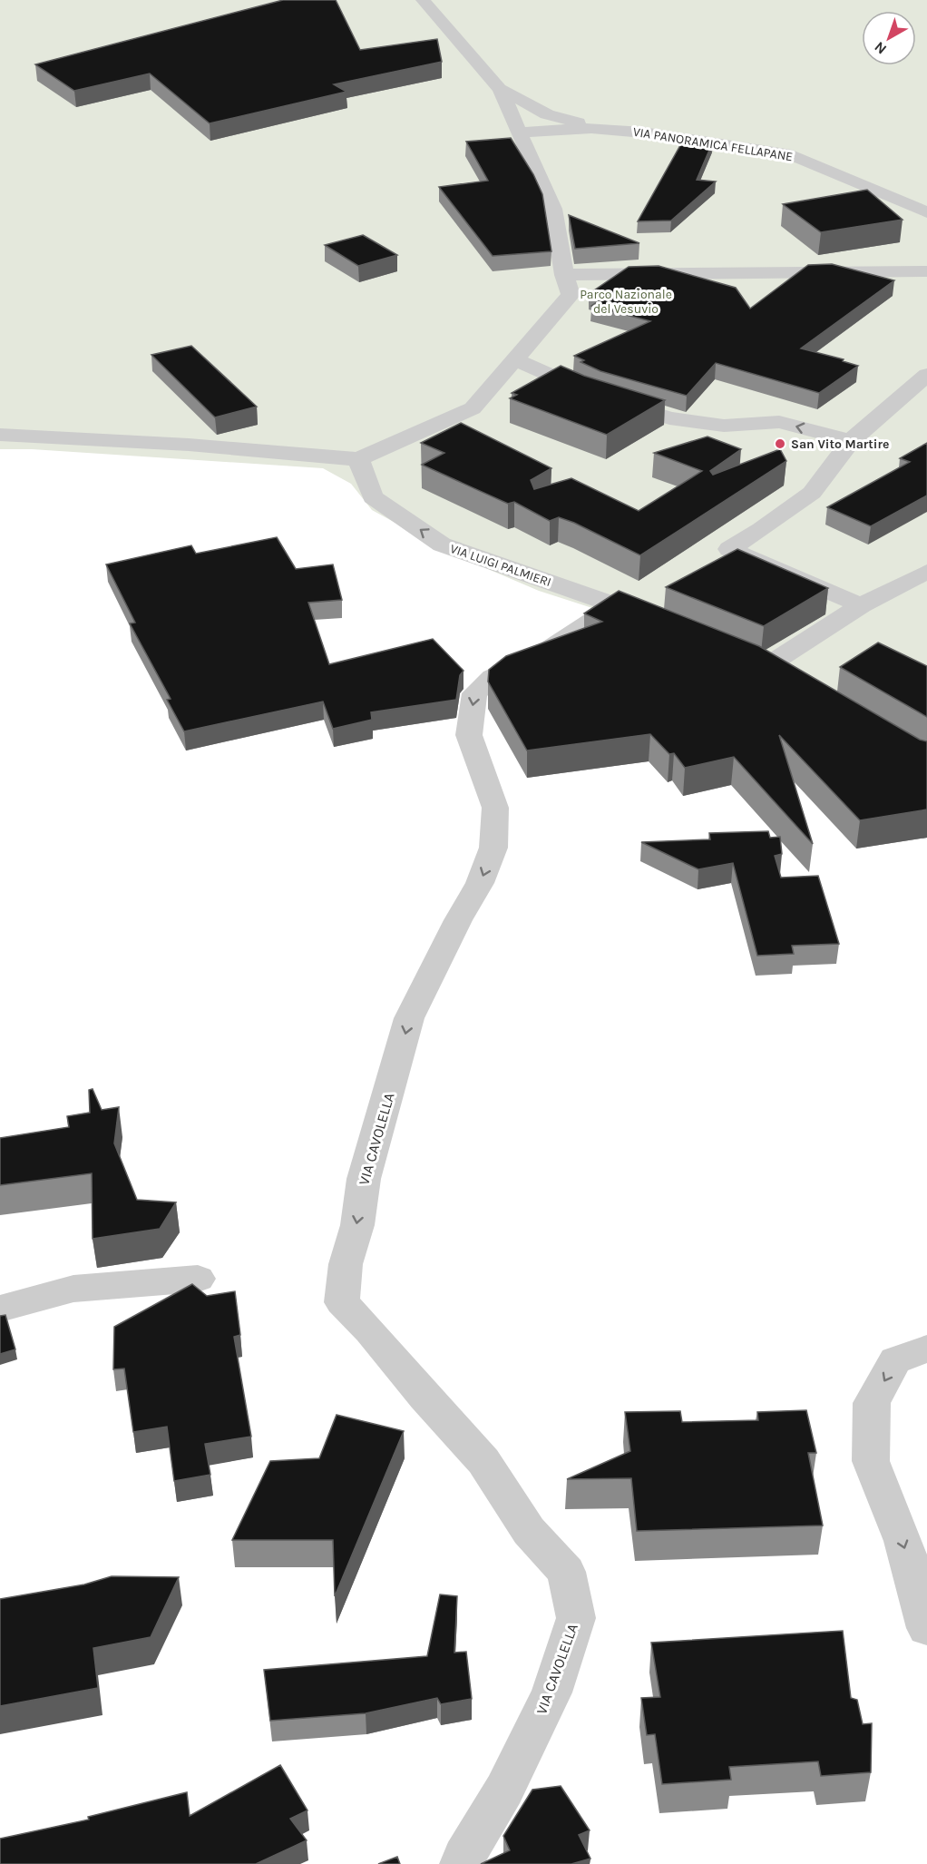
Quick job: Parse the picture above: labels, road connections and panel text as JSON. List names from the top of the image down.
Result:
{
  "streets": {
    "street": ["VIA PANORAMICA FELLAPANE", "VIA LUIGI PALMIERI", "VIA CAVOLELLA"]
  },
  "crossings": [
    ["VIA LUIGI PALMIERI", "VIA CAVOLELLA"]
  ],
  "one_way": ["VIA CAVOLELLA"],
  "parks": ["Parco Nazionale del Vesuvio"],
  "places": ["San Vito Martire"],
  "north": "bottom left"
}
